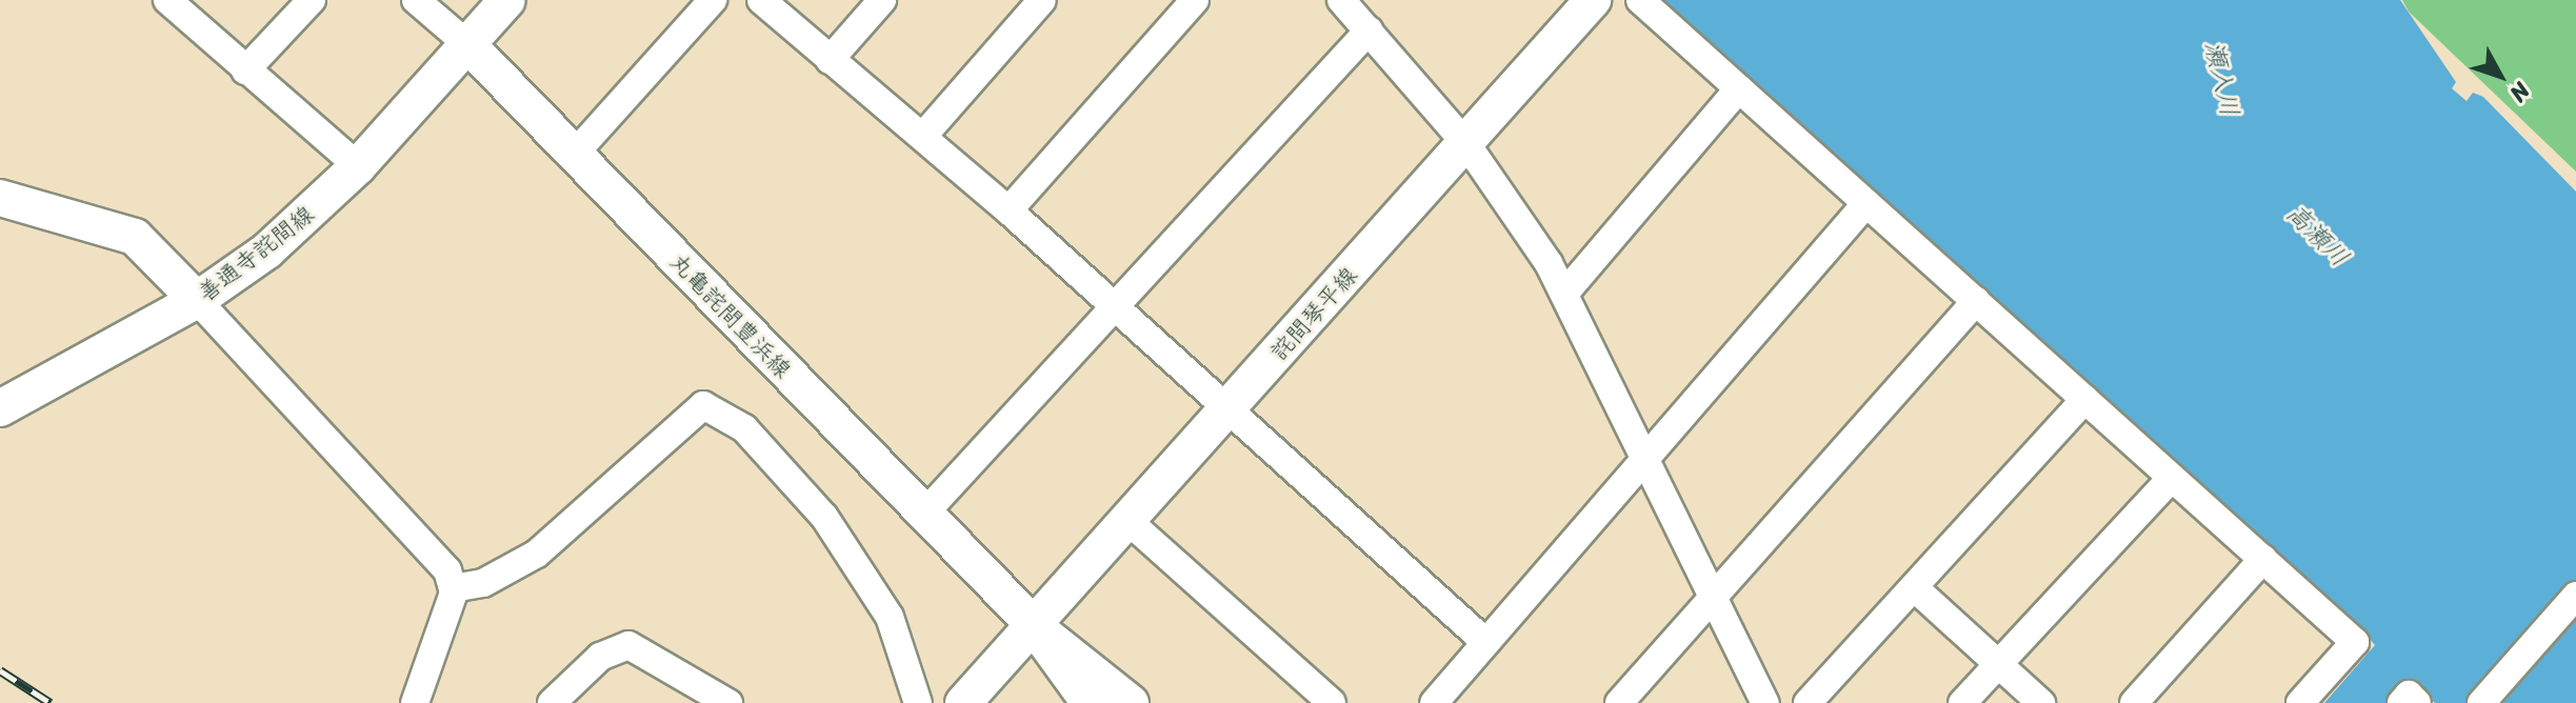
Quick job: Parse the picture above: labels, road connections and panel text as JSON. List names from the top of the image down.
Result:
{
  "streets": {
    "main road": ["善通寺詫間線", "詫間琴平線", "丸亀詫間豊浜線"]
  },
  "crossings": [
    ["善通寺詫間線", "丸亀詫間豊浜線"],
    ["詫間琴平線", "丸亀詫間豊浜線"]
  ],
  "water": ["瀬入川", "高瀬川"],
  "north": "bottom right"
}
